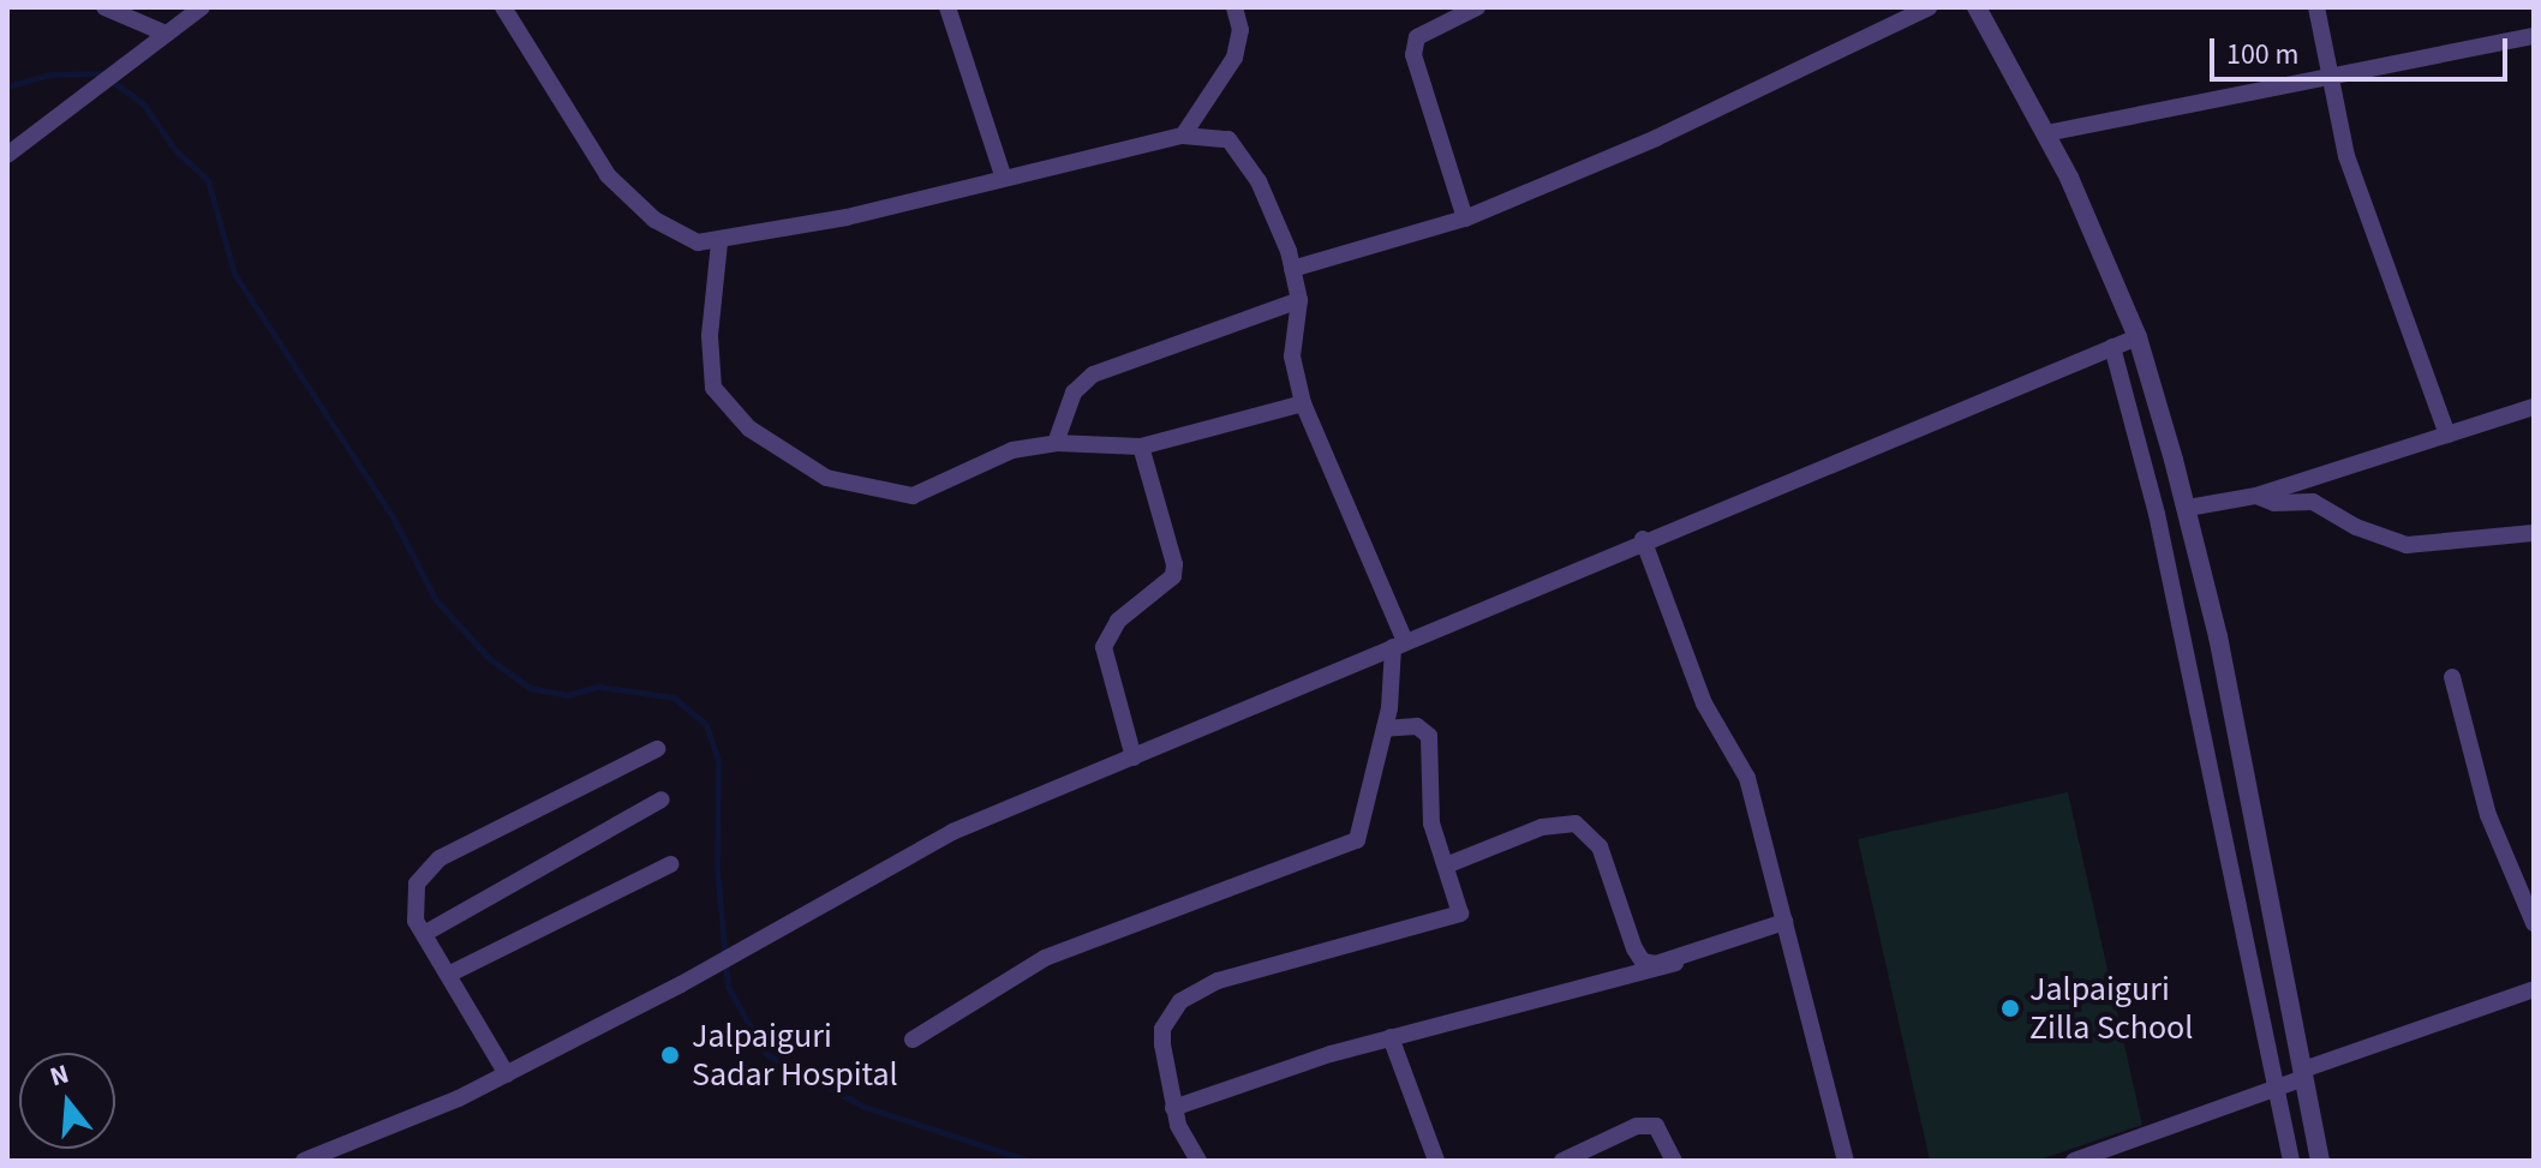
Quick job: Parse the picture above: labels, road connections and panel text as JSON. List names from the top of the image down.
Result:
{
  "places": ["Jalpaiguri Zilla School", "Jalpaiguri Sadar Hospital"],
  "scale_bar": "100 m",
  "north": "top"
}
